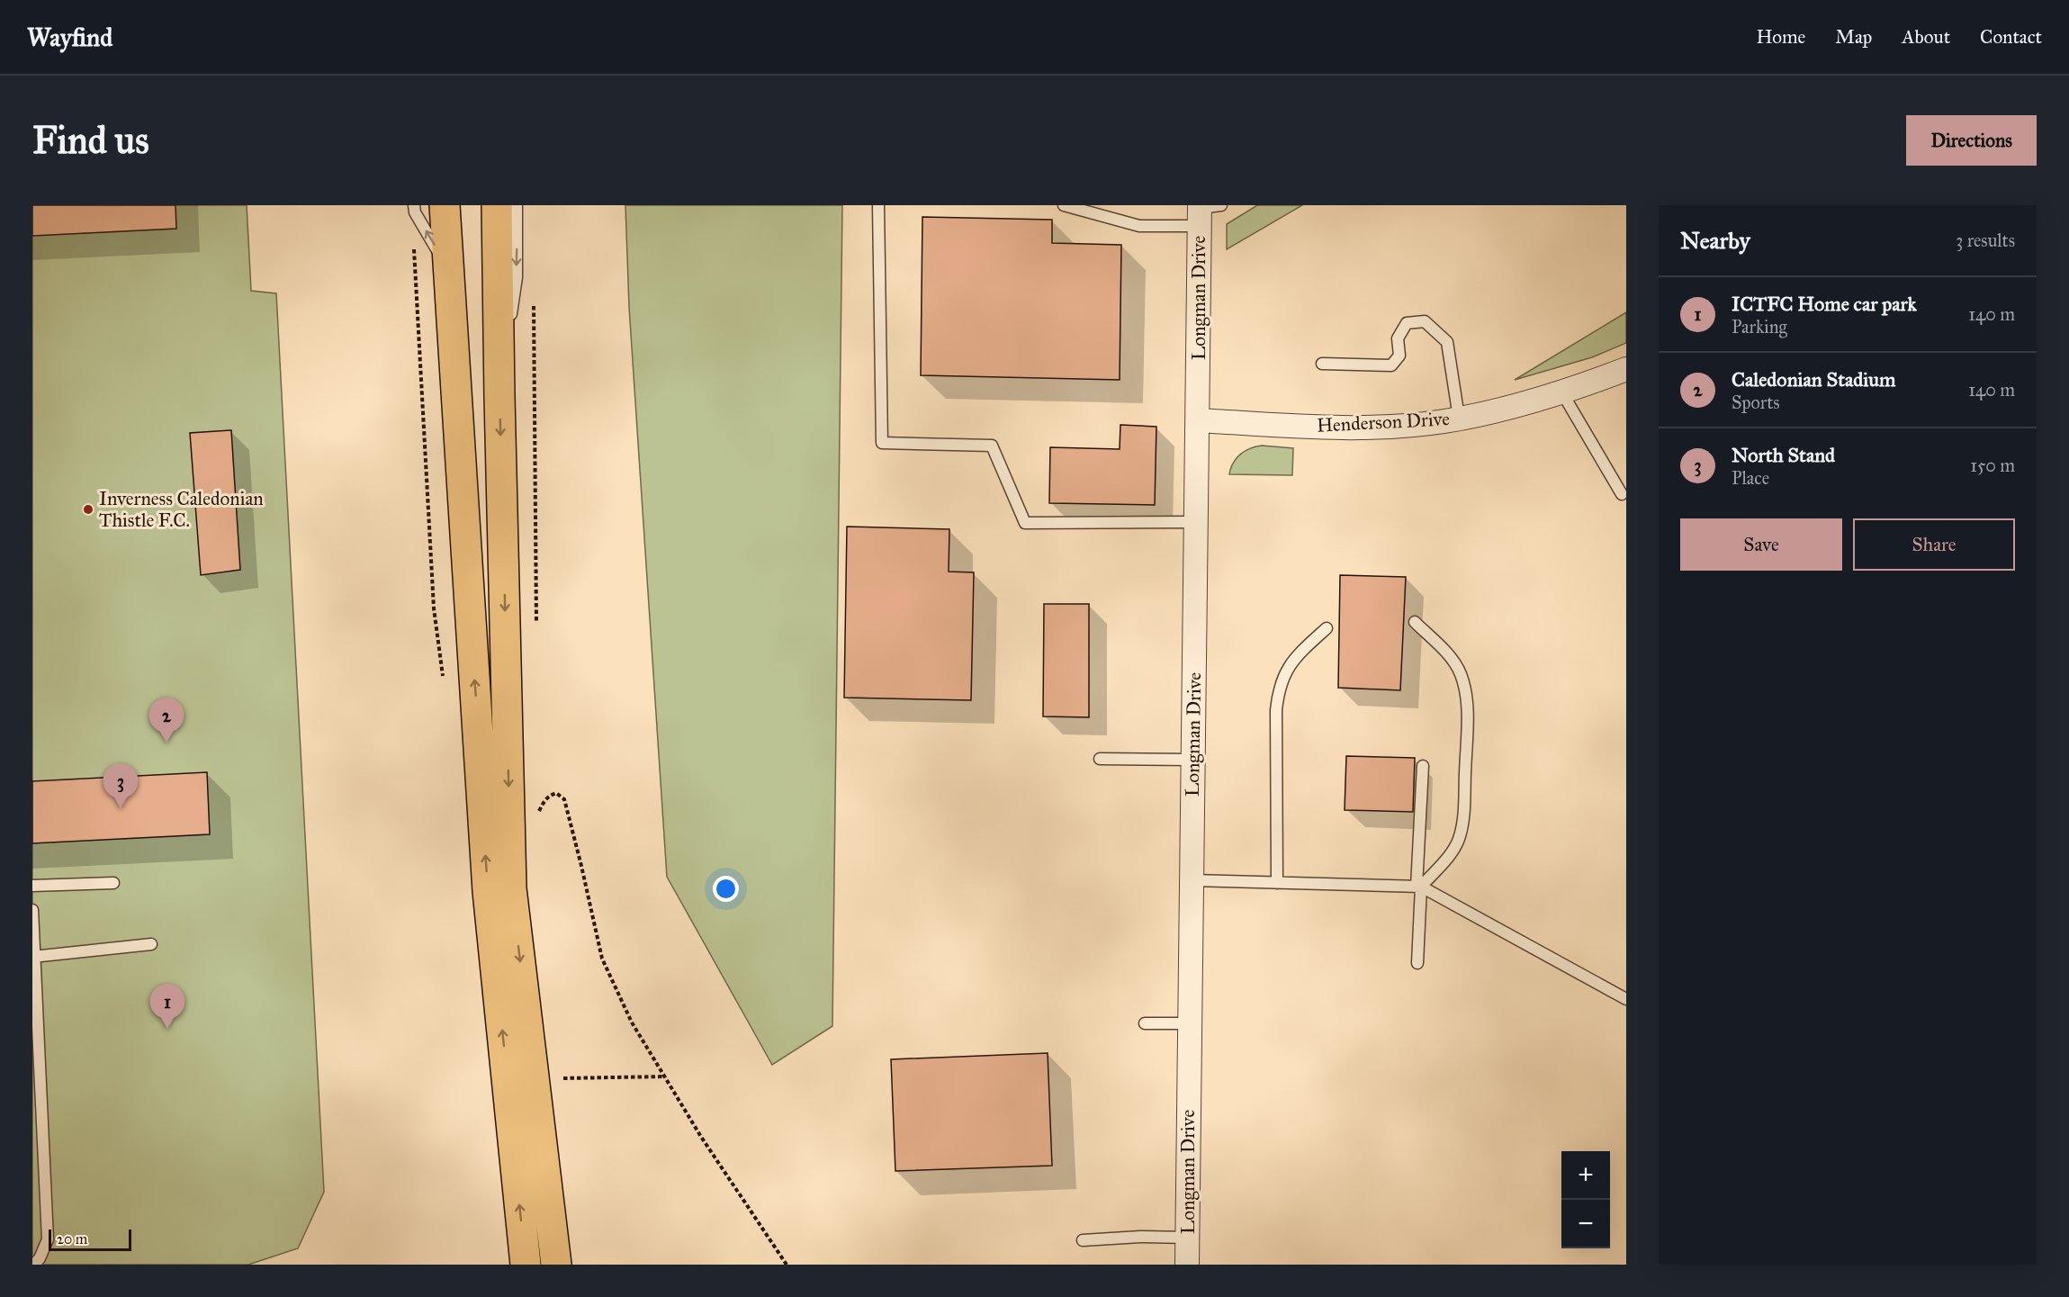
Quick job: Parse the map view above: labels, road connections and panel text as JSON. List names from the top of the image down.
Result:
{
  "streets": {
    "street": ["Longman Drive", "Henderson Drive"]
  },
  "crossings": [
    ["Longman Drive", "Henderson Drive"]
  ],
  "places": ["Inverness Caledonian Thistle F.C."],
  "scale_bar": "20 m",
  "page": {
    "header": "Wayfind",
    "nav": [
      "Home",
      "Map",
      "About",
      "Contact"
    ],
    "buttons": [
      "Directions",
      ["Save", "Share"]
    ],
    "title": "Find us",
    "heading": ["Nearby", "3 results"],
    "list": [
      {
        "mark": "1",
        "name": "ICTFC Home car park",
        "note": "Parking",
        "value": "140 m"
      },
      {
        "mark": "2",
        "name": "Caledonian Stadium",
        "note": "Sports",
        "value": "140 m"
      },
      {
        "mark": "3",
        "name": "North Stand",
        "note": "Place",
        "value": "150 m"
      }
    ],
    "pins": ["2", "3", "1"],
    "map_buttons": ["+", "−"],
    "scale": "20 m"
  }
}
